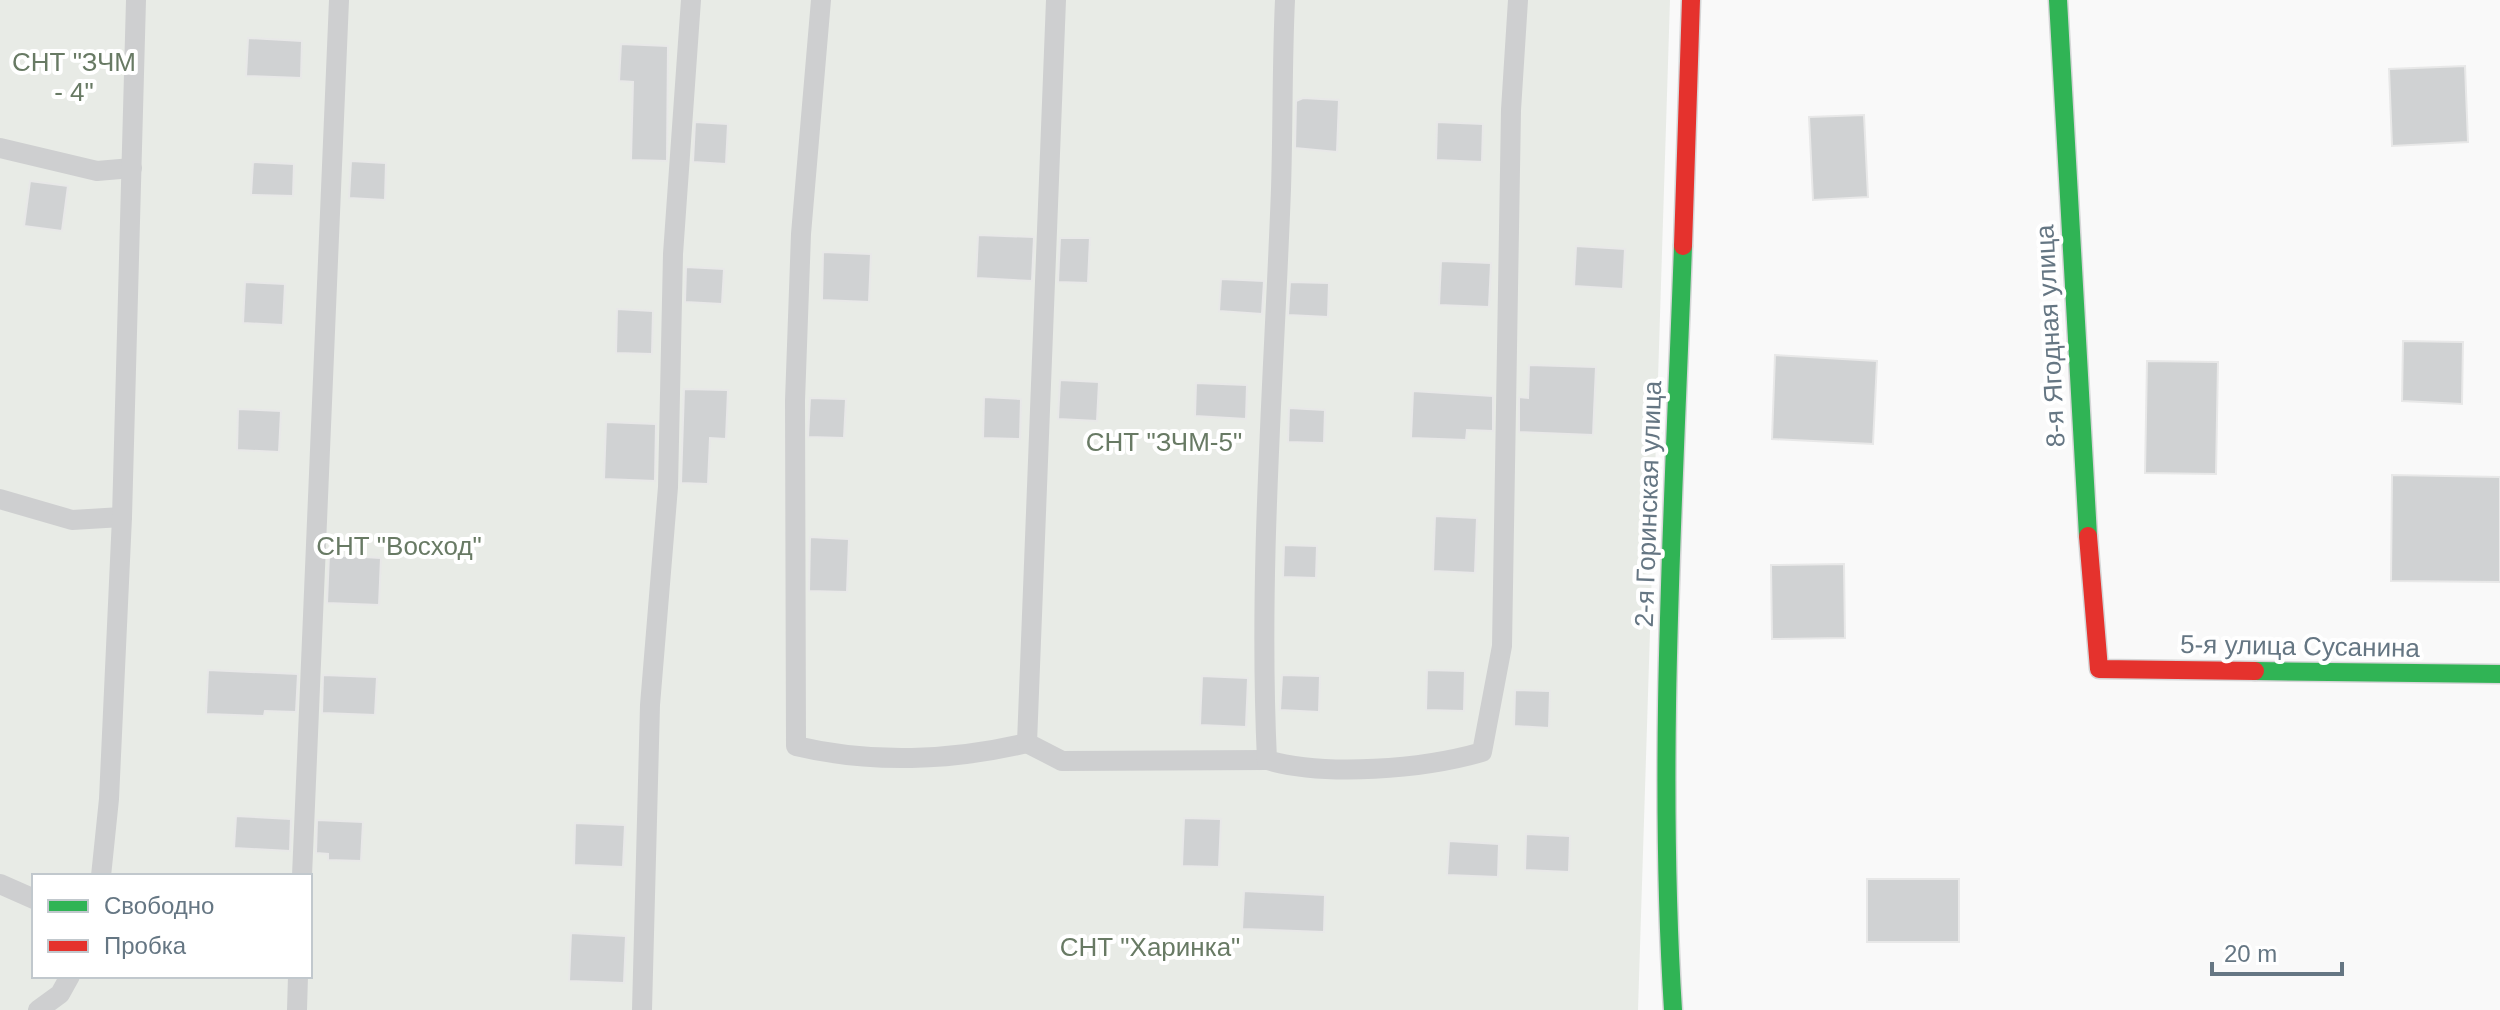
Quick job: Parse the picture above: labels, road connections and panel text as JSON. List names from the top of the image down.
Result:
{
  "streets": {
    "street": ["8-я Ягодная улица", "2-я Горинская улица", "5-я улица Сусанина"]
  },
  "crossings": [
    ["8-я Ягодная улица", "5-я улица Сусанина"]
  ],
  "parks": [
    "СНТ \"ЗЧМ - 4\"",
    "СНТ \"ЗЧМ-5\"",
    "СНТ \"Восход\"",
    "СНТ \"Харинка\""
  ],
  "legend": ["Свободно", "Пробка"],
  "scale_bar": "20 m"
}
